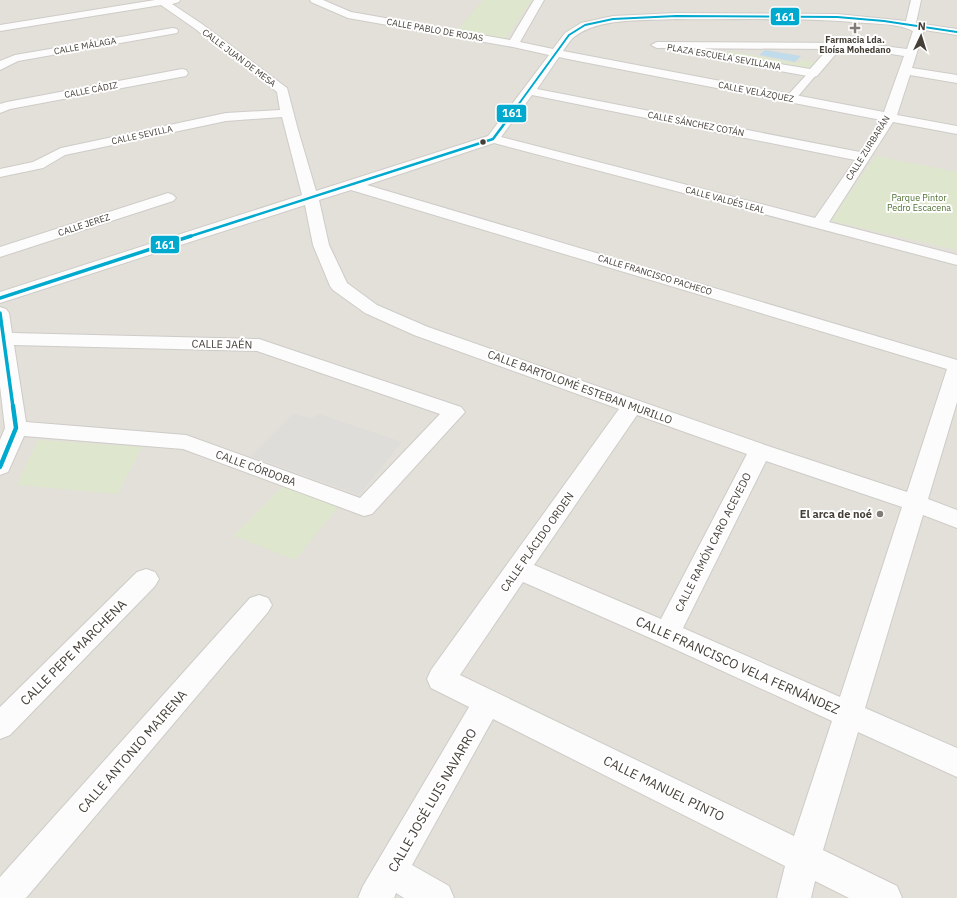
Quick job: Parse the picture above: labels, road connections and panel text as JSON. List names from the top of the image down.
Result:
{
  "streets": {
    "street": [
      "CALLE PABLO DE ROJAS",
      "CALLE MÁLAGA",
      "PLAZA ESCUELA SEVILLANA",
      "CALLE JUAN DE MESA",
      "CALLE CÁDIZ",
      "CALLE VELÁZQUEZ",
      "CALLE SÁNCHEZ COTÁN",
      "CALLE SEVILLA",
      "CALLE ZURBARÁN",
      "CALLE VALDÉS LEAL",
      "CALLE JEREZ",
      "CALLE FRANCISCO PACHECO",
      "CALLE JAÉN",
      "CALLE BARTOLOMÉ ESTEBAN MURILLO",
      "CALLE CÓRDOBA",
      "CALLE PLÁCIDO ORDEN",
      "CALLE RAMÓN CARO ACEVEDO",
      "CALLE PEPE MARCHENA",
      "CALLE FRANCISCO VELA FERNÁNDEZ",
      "CALLE ANTONIO MAIRENA",
      "CALLE MANUEL PINTO",
      "CALLE JOSÉ LUIS NAVARRO"
    ]
  },
  "crossings": [
    ["CALLE PABLO DE ROJAS", "CALLE VELÁZQUEZ"],
    ["PLAZA ESCUELA SEVILLANA", "CALLE ZURBARÁN"],
    ["CALLE JUAN DE MESA", "CALLE SEVILLA"],
    ["CALLE JUAN DE MESA", "CALLE BARTOLOMÉ ESTEBAN MURILLO"],
    ["CALLE VELÁZQUEZ", "CALLE ZURBARÁN"],
    ["CALLE SÁNCHEZ COTÁN", "CALLE ZURBARÁN"],
    ["CALLE ZURBARÁN", "CALLE VALDÉS LEAL"],
    ["CALLE JAÉN", "CALLE CÓRDOBA"],
    ["CALLE BARTOLOMÉ ESTEBAN MURILLO", "CALLE PLÁCIDO ORDEN"],
    ["CALLE BARTOLOMÉ ESTEBAN MURILLO", "CALLE RAMÓN CARO ACEVEDO"],
    ["CALLE PLÁCIDO ORDEN", "CALLE FRANCISCO VELA FERNÁNDEZ"],
    ["CALLE PLÁCIDO ORDEN", "CALLE MANUEL PINTO"],
    ["CALLE RAMÓN CARO ACEVEDO", "CALLE FRANCISCO VELA FERNÁNDEZ"],
    ["CALLE MANUEL PINTO", "CALLE JOSÉ LUIS NAVARRO"]
  ],
  "parks": ["Parque Pintor Pedro Escacena"],
  "places": {
    "health": ["Farmacia Lda. Eloísa Mohedano"],
    "other": ["El arca de noé"]
  },
  "lines": ["transit line 161"],
  "north": "top"
}
